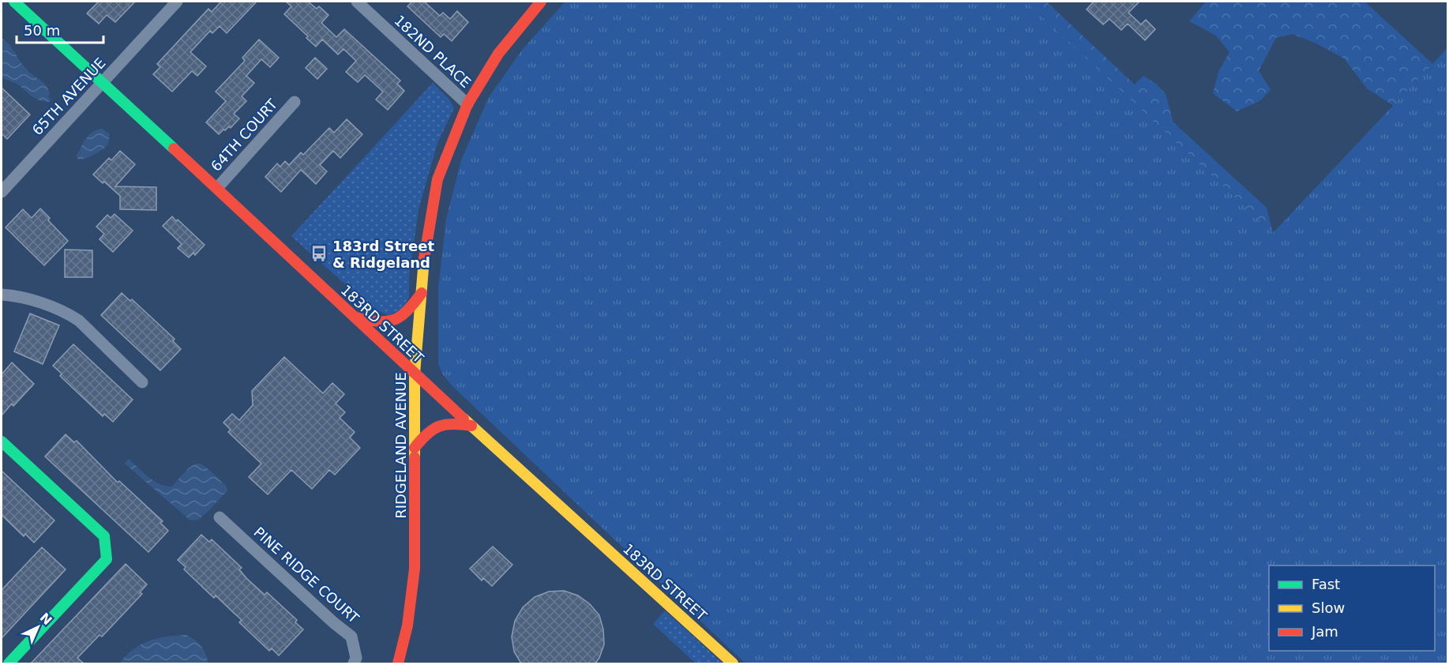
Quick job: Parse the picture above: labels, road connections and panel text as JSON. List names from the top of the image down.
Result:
{
  "streets": {
    "street": [
      "182ND PLACE",
      "65TH AVENUE",
      "64TH COURT",
      "183RD STREET",
      "RIDGELAND AVENUE",
      "PINE RIDGE COURT"
    ]
  },
  "crossings": [
    ["182ND PLACE", "RIDGELAND AVENUE"],
    ["65TH AVENUE", "183RD STREET"],
    ["64TH COURT", "183RD STREET"],
    ["183RD STREET", "RIDGELAND AVENUE"]
  ],
  "places": {
    "bus stop": ["183rd Street & Ridgeland"]
  },
  "legend": ["Fast", "Slow", "Jam"],
  "scale_bar": "50 m",
  "north": "top right"
}
